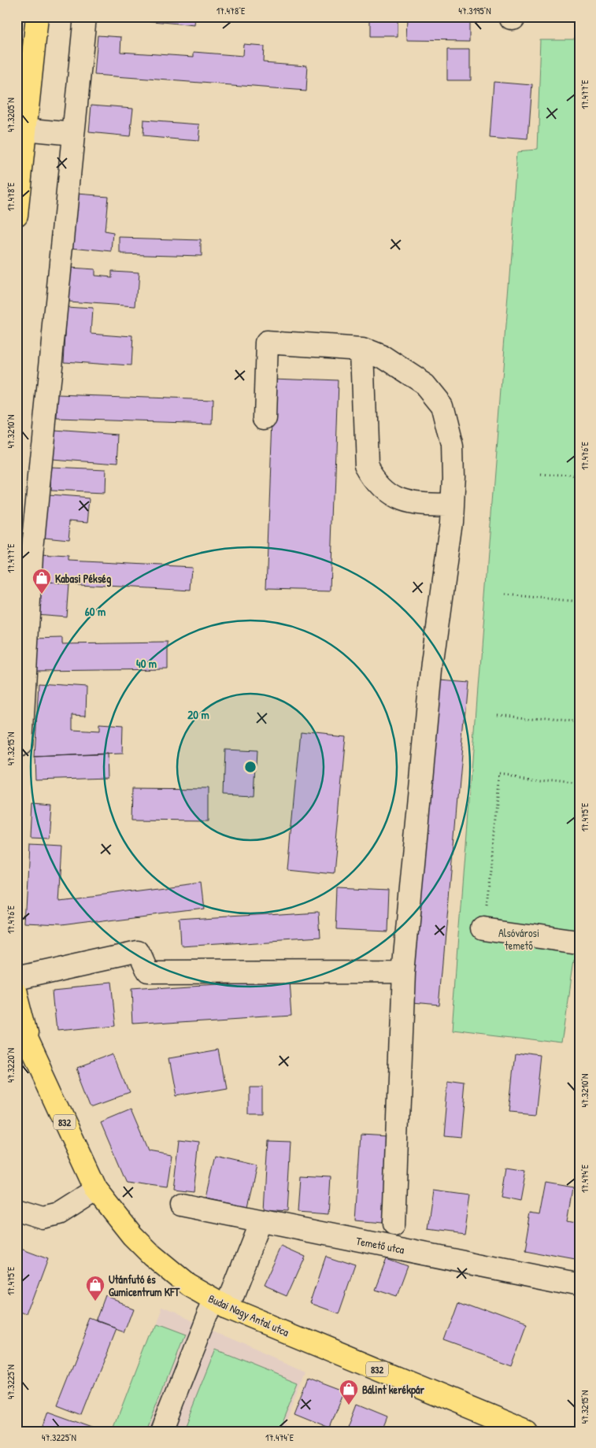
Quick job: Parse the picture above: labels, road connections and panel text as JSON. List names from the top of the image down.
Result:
{
  "streets": {
    "main road": ["832", "Budai Nagy Antal utca"],
    "street": ["Temető utca"]
  },
  "parks": ["Alsóvárosi temető"],
  "places": {
    "shop": ["Kabasi Pékség", "Utánfutó és Gumicentrum KFT", "Bálint kerékpár"]
  },
  "coordinates": [
    "17.478°E",
    "47.3195°N",
    "17.477°E",
    "47.3205°N",
    "47.3210°N",
    "17.476°E",
    "47.3215°N",
    "17.475°E",
    "47.3220°N",
    "17.474°E",
    "47.3225°N"
  ],
  "rings": ["60 m", "40 m", "20 m"]
}
